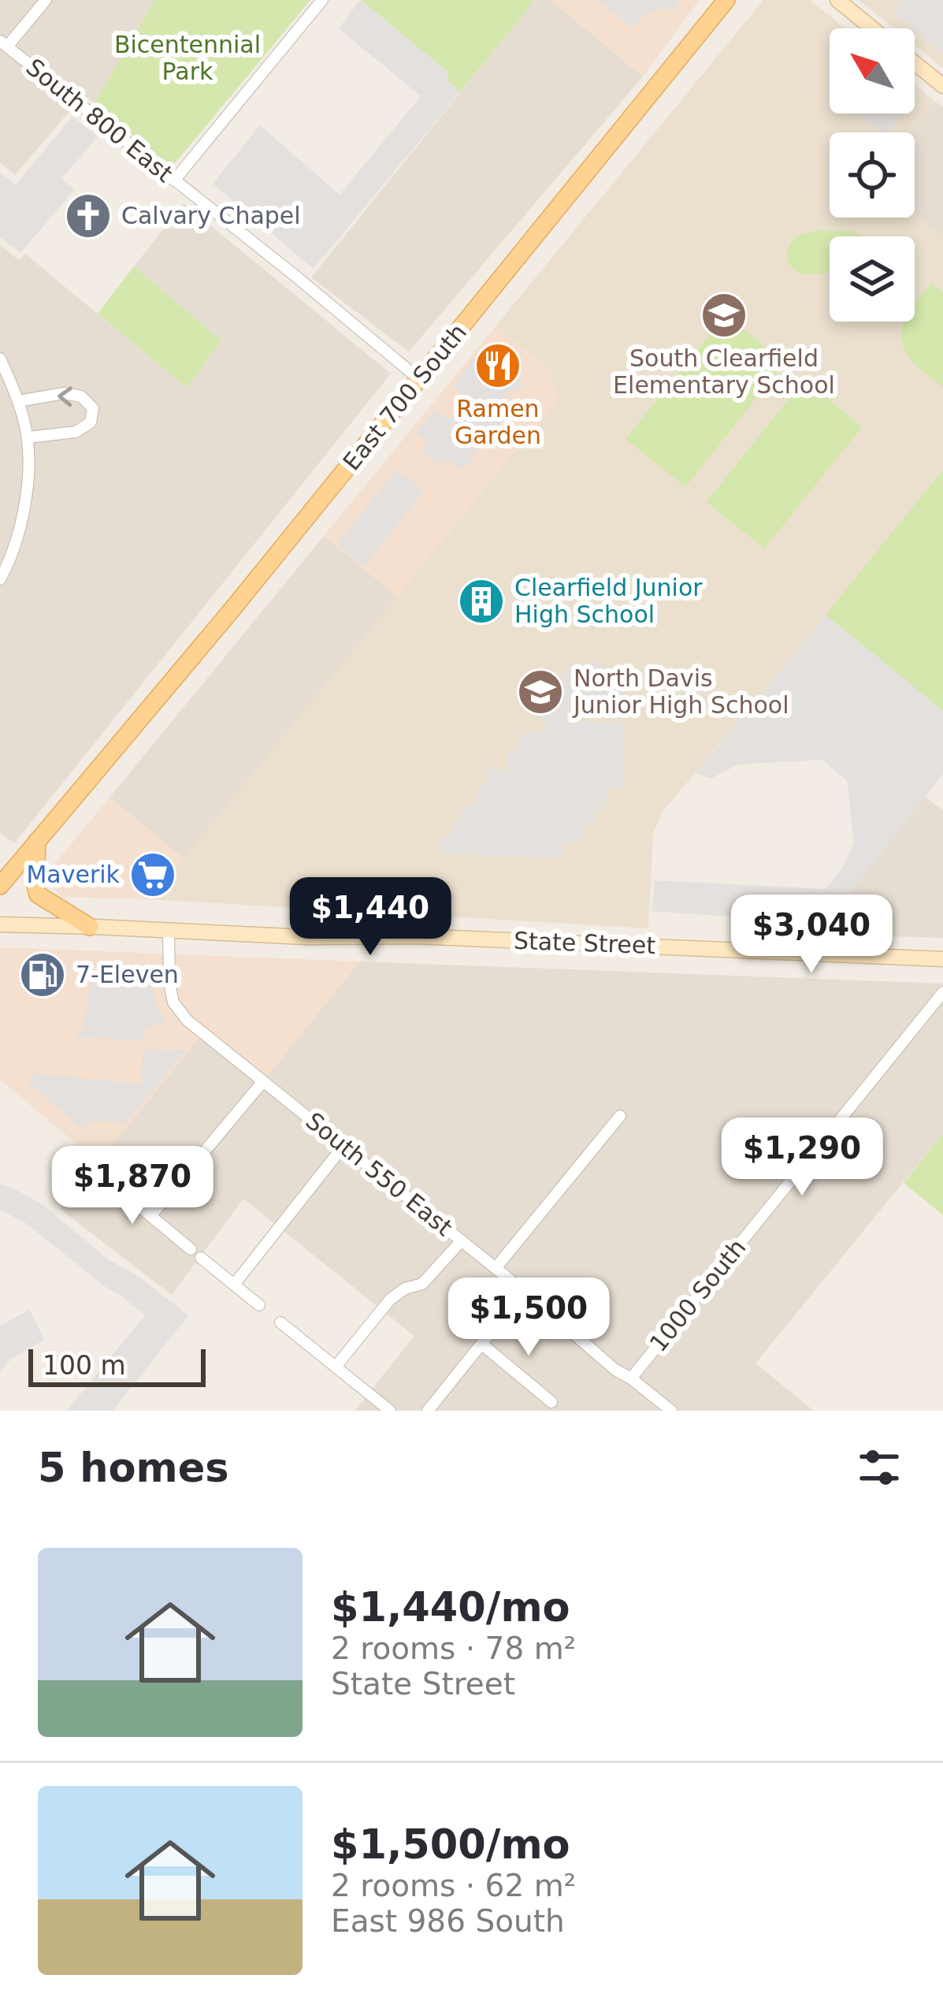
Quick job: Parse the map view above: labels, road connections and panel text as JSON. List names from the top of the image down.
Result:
{
  "streets": {
    "main road": ["East 700 South", "State Street"],
    "street": ["South 800 East", "South 550 East", "1000 South"]
  },
  "crossings": [
    ["South 800 East", "East 700 South"],
    ["State Street", "South 550 East"],
    ["South 550 East", "1000 South"]
  ],
  "parks": ["Bicentennial Park"],
  "places": {
    "church": ["Calvary Chapel"],
    "school or university": ["South Clearfield Elementary School", "North Davis Junior High School"],
    "restaurant": ["Ramen Garden"],
    "building": ["Clearfield Junior High School"],
    "supermarket": ["Maverik"],
    "fuel station": ["7-Eleven"]
  },
  "scale_bar": "100 m",
  "north": "top left",
  "page": {
    "price": [
      "$1,440",
      "$3,040",
      "$1,290",
      "$1,870",
      "$1,500"
    ],
    "scale": "100 m",
    "heading": "5 homes",
    "list": [
      {
        "name": "$1,440/mo",
        "note": "2 rooms · 78 m² · State Street"
      },
      {
        "name": "$1,500/mo",
        "note": "2 rooms · 62 m² · East 986 South"
      }
    ]
  }
}
